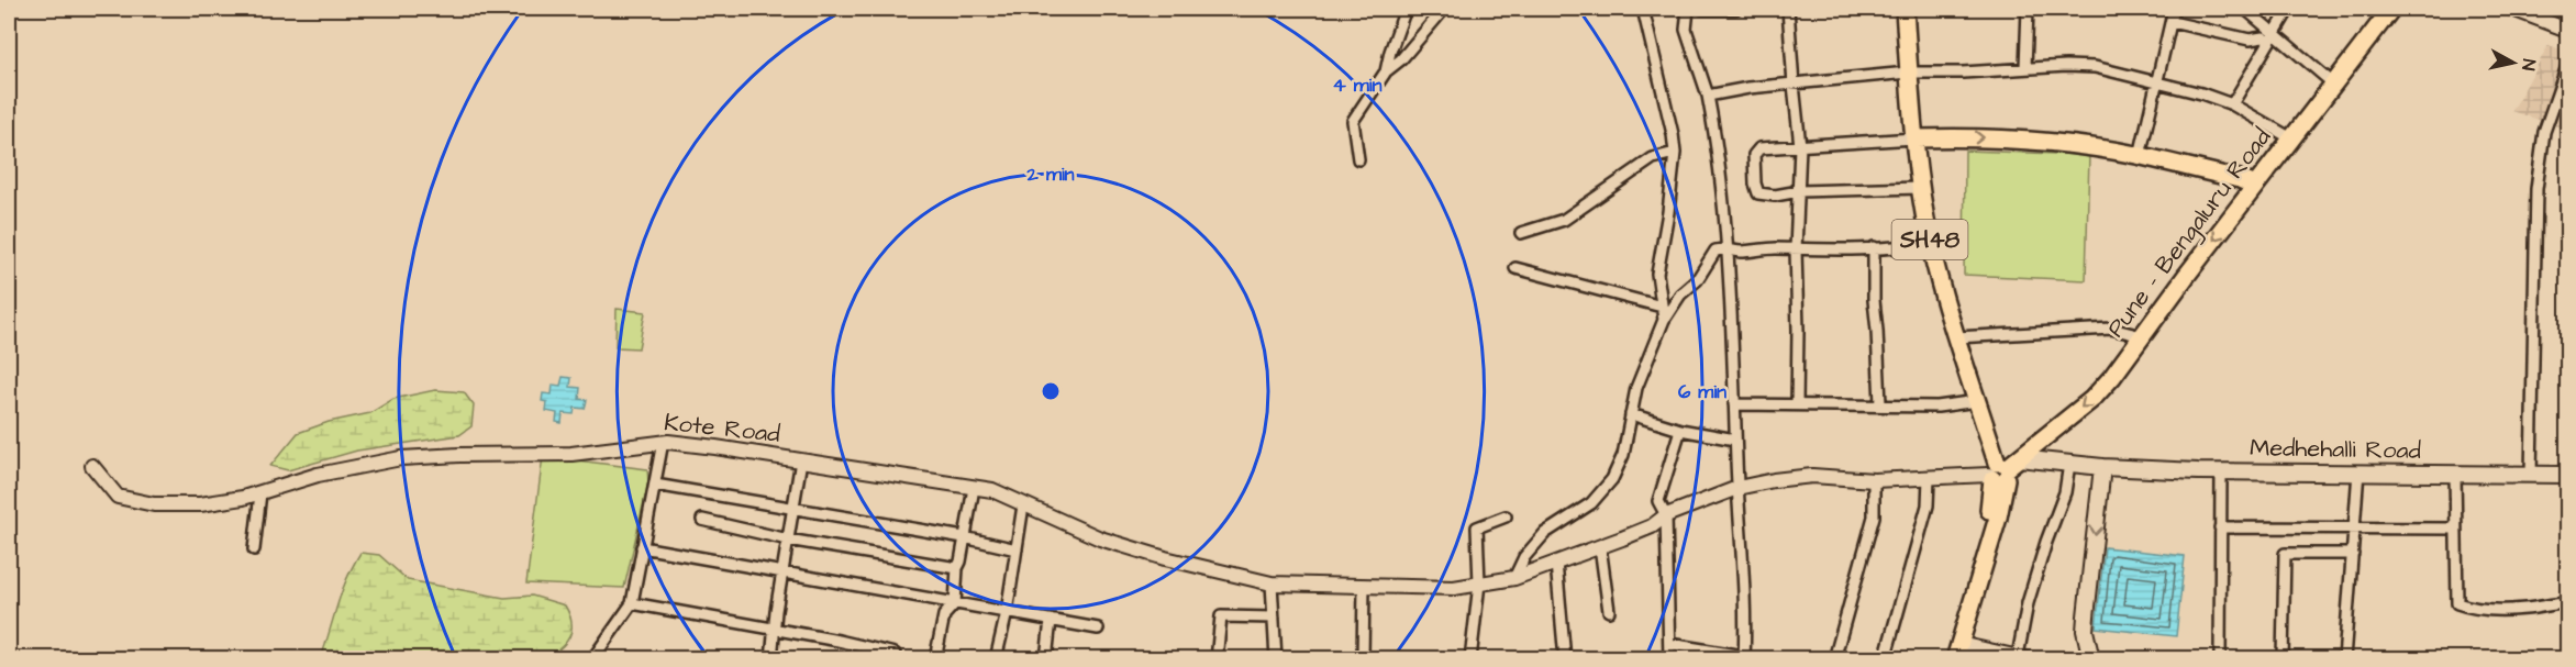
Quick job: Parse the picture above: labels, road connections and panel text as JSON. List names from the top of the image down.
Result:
{
  "streets": {
    "main road": ["Pune - Bengaluru Road", "SH48", "Medhehalli Road"],
    "street": ["Kote Road"]
  },
  "crossings": [
    ["Pune - Bengaluru Road", "SH48"],
    ["Pune - Bengaluru Road", "Kote Road"],
    ["Pune - Bengaluru Road", "Medhehalli Road"],
    ["SH48", "Kote Road"],
    ["SH48", "Medhehalli Road"],
    ["Kote Road", "Medhehalli Road"]
  ],
  "one_way": ["Pune - Bengaluru Road"],
  "north": "right",
  "rings": ["4 min", "2 min", "6 min"]
}
